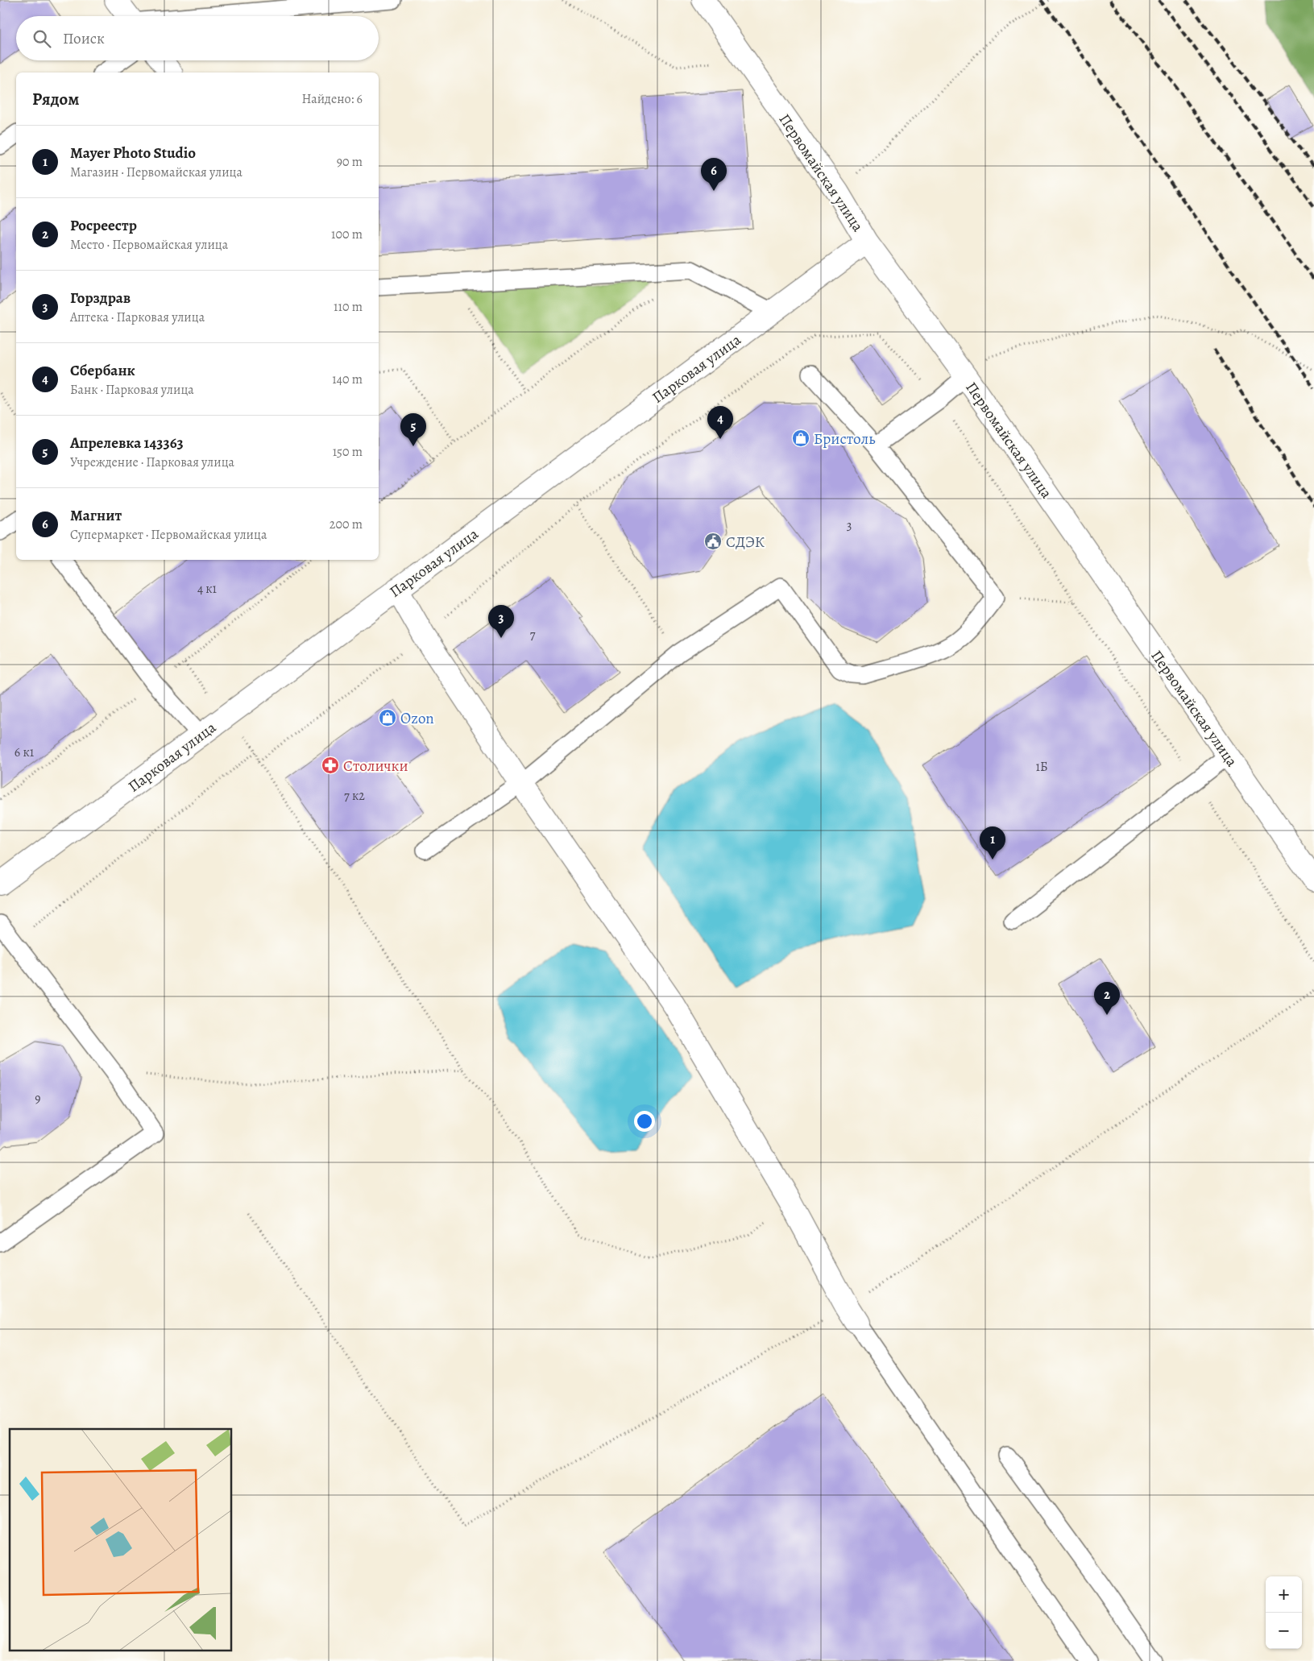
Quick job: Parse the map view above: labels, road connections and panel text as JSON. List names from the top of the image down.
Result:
{
  "streets": {
    "street": ["Первомайская улица", "Парковая улица"]
  },
  "crossings": [
    ["Первомайская улица", "Парковая улица"]
  ],
  "places": {
    "shop": ["Бристоль", "Ozon"],
    "public building": ["СДЭК"],
    "pharmacy": ["Столички"]
  },
  "house_numbers": [
    "3",
    "4 к1",
    "7",
    "6 к1",
    "1Б",
    "7 к2",
    "9"
  ],
  "page": {
    "search": "Поиск",
    "heading": ["Рядом", "Найдено: 6"],
    "list": [
      {
        "mark": "1",
        "name": "Mayer Photo Studio",
        "note": "Магазин · Первомайская улица",
        "value": "90 m"
      },
      {
        "mark": "2",
        "name": "Росреестр",
        "note": "Место · Первомайская улица",
        "value": "100 m"
      },
      {
        "mark": "3",
        "name": "Горздрав",
        "note": "Аптека · Парковая улица",
        "value": "110 m"
      },
      {
        "mark": "4",
        "name": "Сбербанк",
        "note": "Банк · Парковая улица",
        "value": "140 m"
      },
      {
        "mark": "5",
        "name": "Апрелевка 143363",
        "note": "Учреждение · Парковая улица",
        "value": "150 m"
      },
      {
        "mark": "6",
        "name": "Магнит",
        "note": "Супермаркет · Первомайская улица",
        "value": "200 m"
      }
    ],
    "pins": [
      "6",
      "4",
      "5",
      "3",
      "1",
      "2"
    ],
    "map_buttons": ["+", "−"]
  }
}
